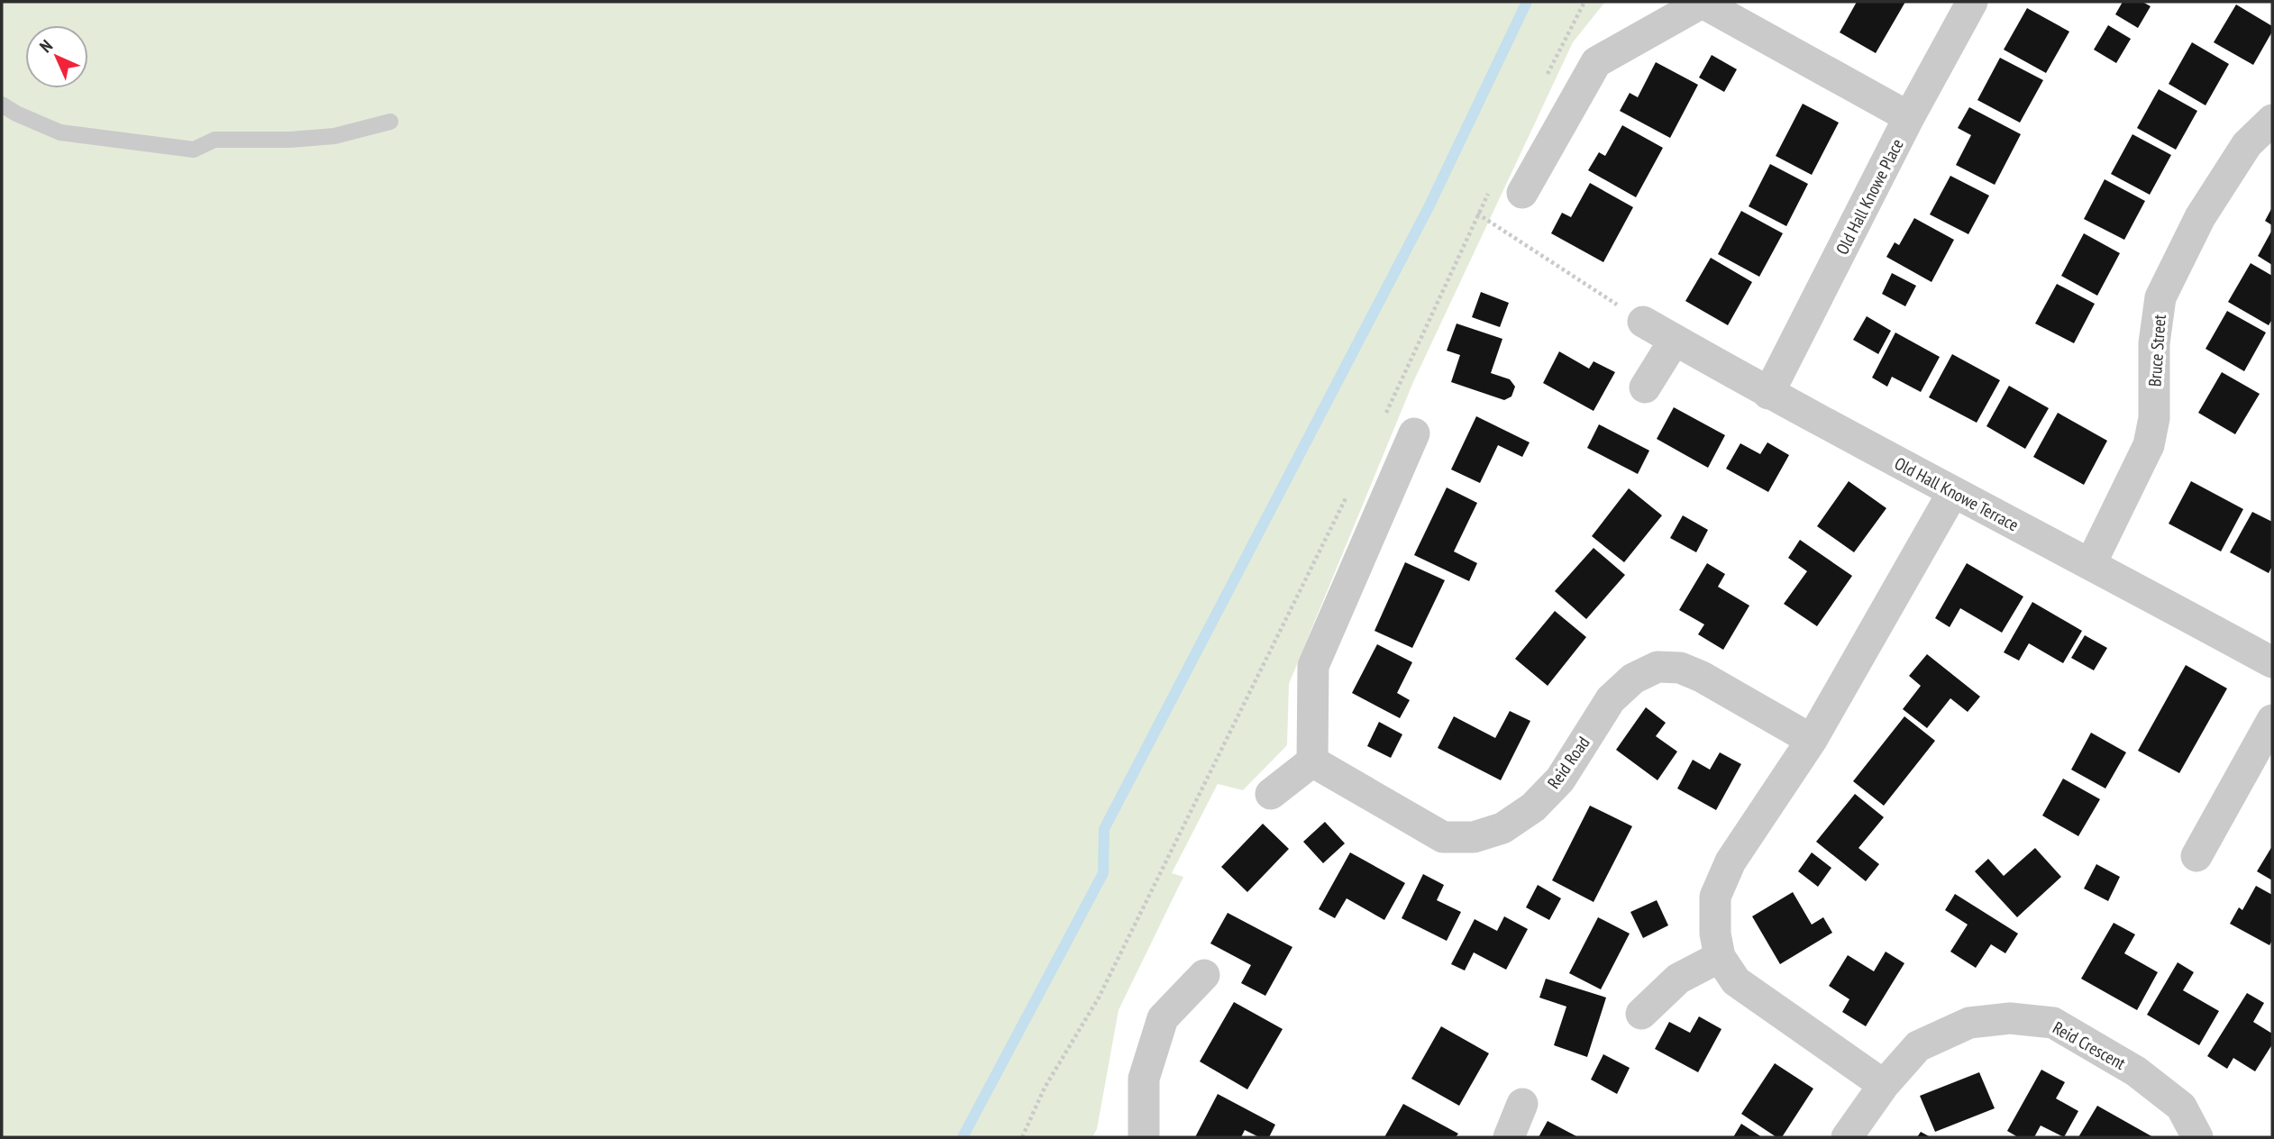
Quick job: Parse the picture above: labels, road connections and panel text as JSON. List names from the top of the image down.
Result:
{
  "streets": {
    "street": [
      "Old Hall Knowe Place",
      "Bruce Street",
      "Old Hall Knowe Terrace",
      "Reid Road",
      "Reid Crescent"
    ]
  },
  "crossings": [
    ["Old Hall Knowe Place", "Old Hall Knowe Terrace"],
    ["Bruce Street", "Old Hall Knowe Terrace"]
  ],
  "north": "top left"
}
